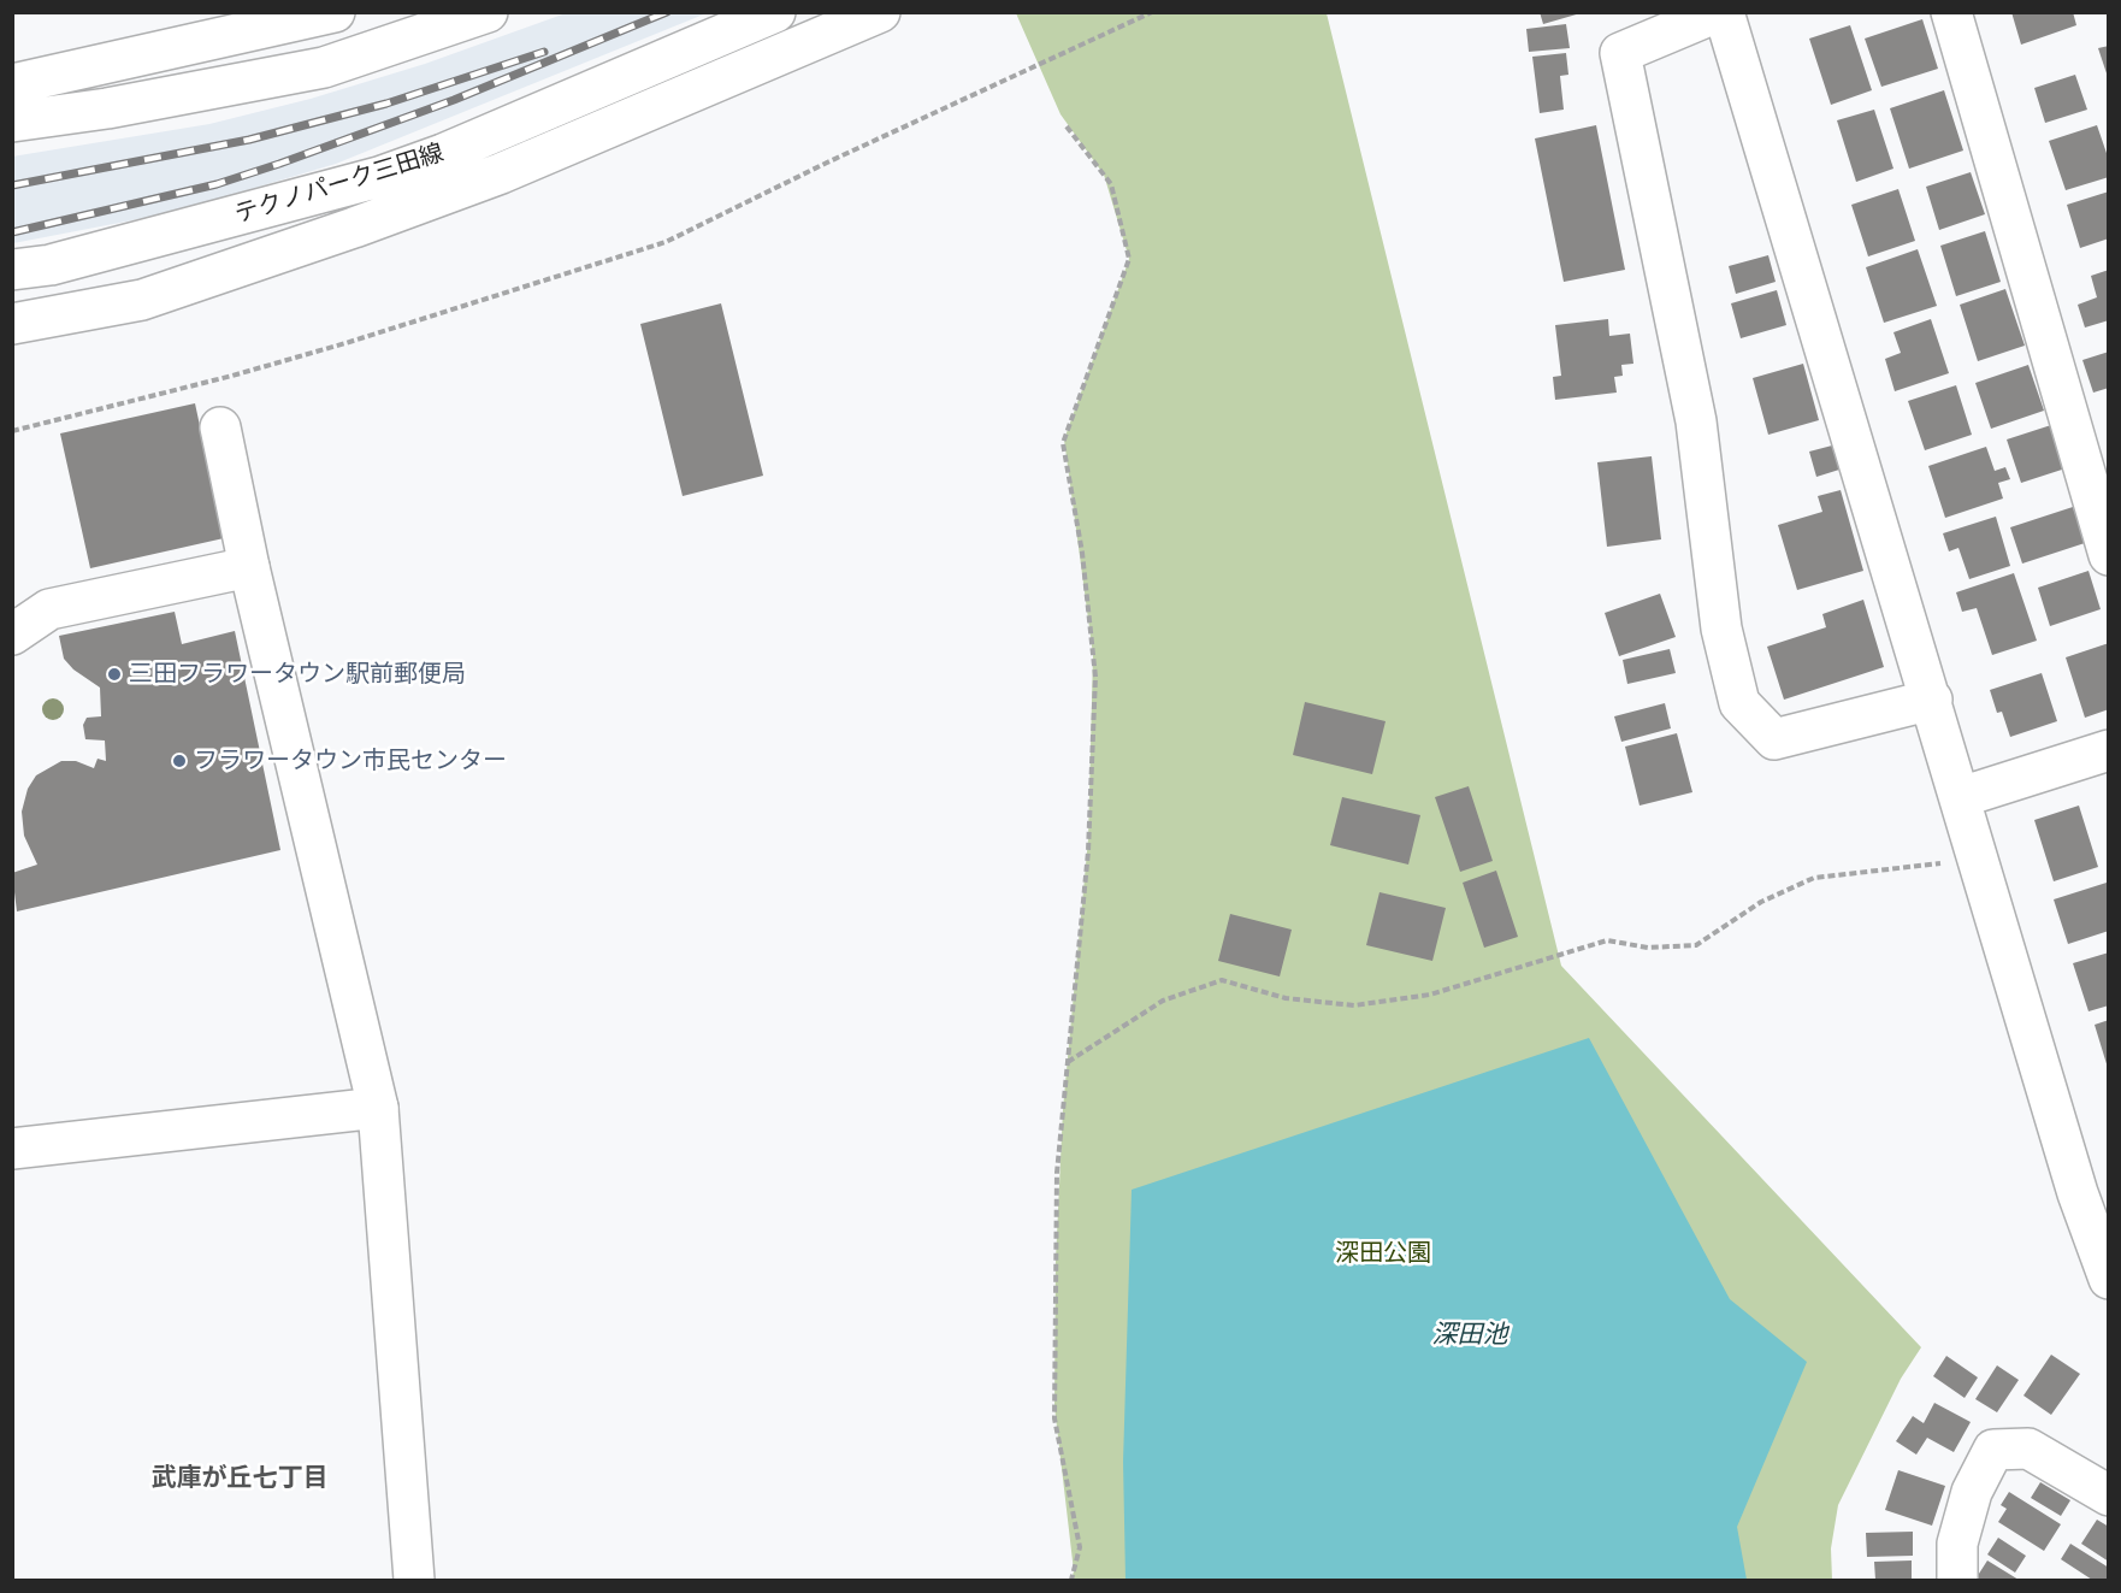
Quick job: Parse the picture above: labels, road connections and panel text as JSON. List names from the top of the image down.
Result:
{
  "streets": {
    "street": ["テクノパーク三田線"]
  },
  "districts": ["武庫が丘七丁目"],
  "water": ["深田池"],
  "parks": ["深田公園"],
  "places": ["三田フラワータウン駅前郵便局", "フラワータウン市民センター"]
}
